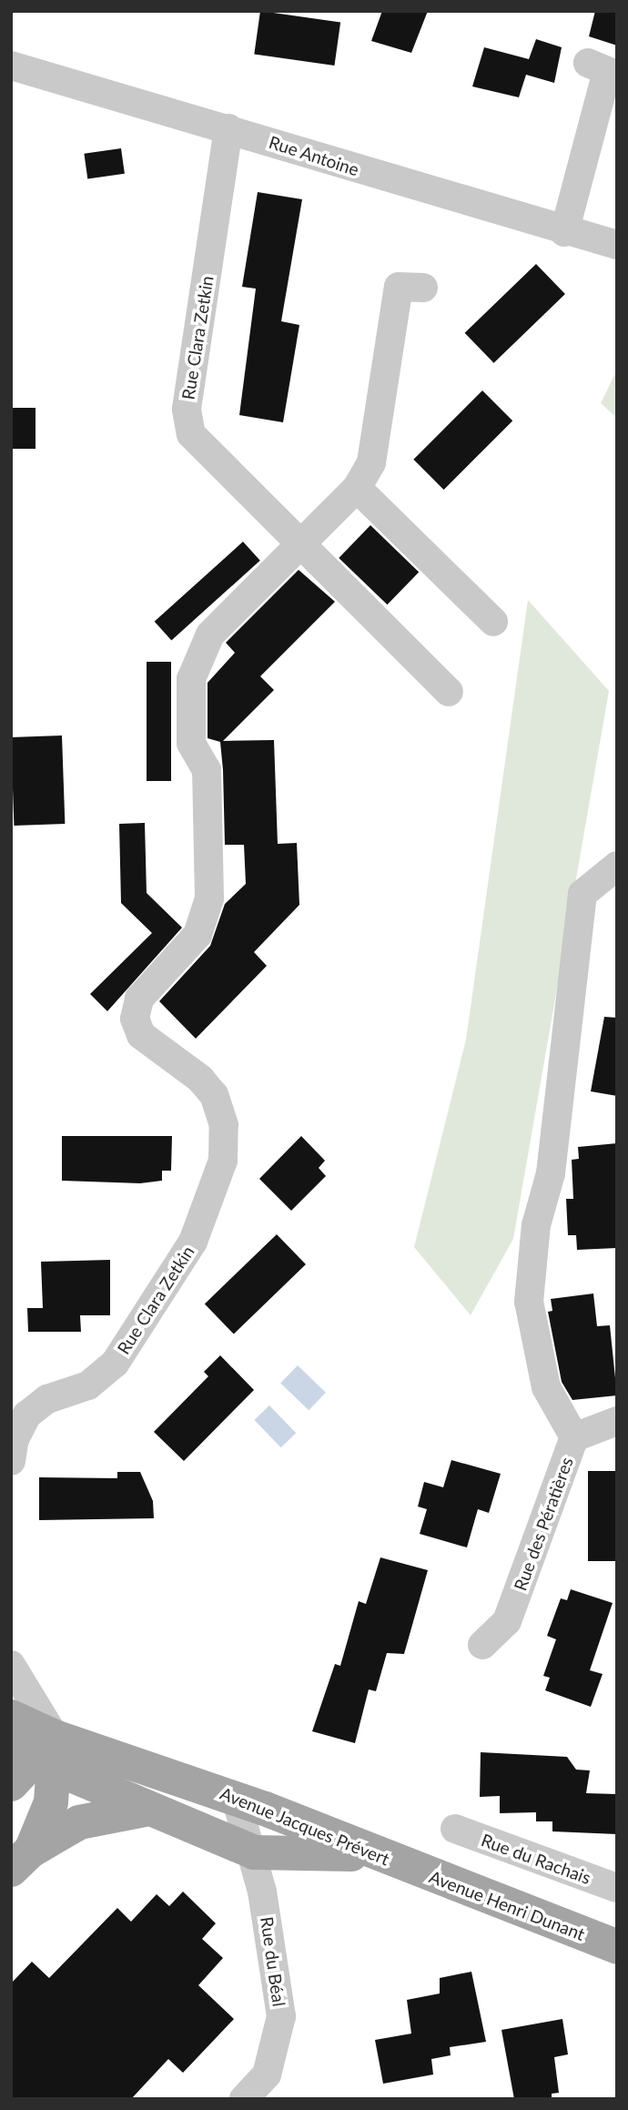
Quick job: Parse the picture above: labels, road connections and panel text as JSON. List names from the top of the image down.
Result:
{
  "streets": {
    "main road": ["Avenue Jacques Prévert", "Avenue Henri Dunant"],
    "street": [
      "Rue Antoine",
      "Rue Clara Zetkin",
      "Rue des Pératières",
      "Rue du Rachais",
      "Rue du Béal"
    ]
  },
  "crossings": [
    ["Rue Antoine", "Rue Clara Zetkin"],
    ["Avenue Jacques Prévert", "Avenue Henri Dunant"],
    ["Avenue Jacques Prévert", "Rue du Béal"]
  ]
}
